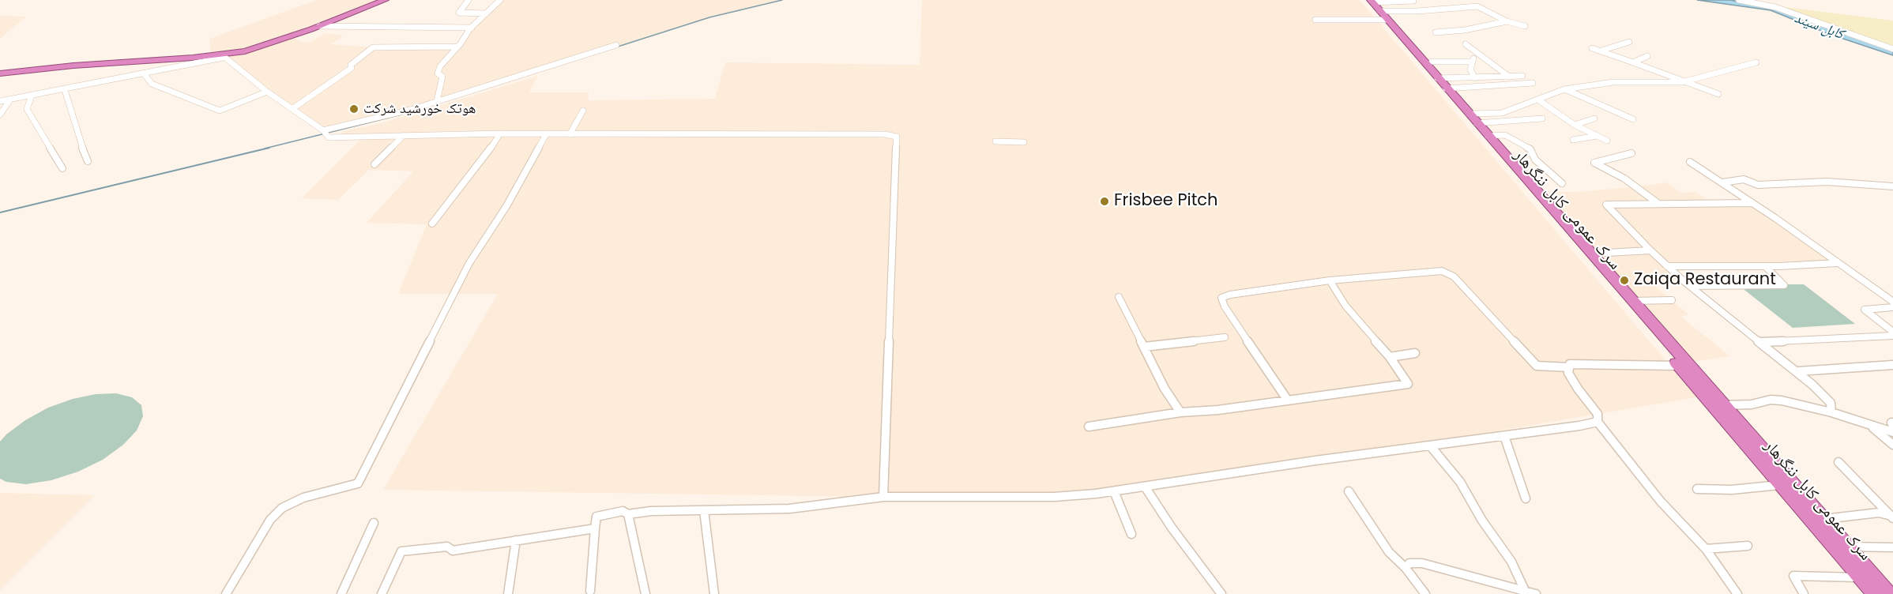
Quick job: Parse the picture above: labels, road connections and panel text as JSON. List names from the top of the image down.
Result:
{
  "streets": {
    "highway": ["سرک عمومی کابل ننگرهار"]
  },
  "water": ["کابل سيند"],
  "places": ["هوتک خورشید شرکت", "Frisbee Pitch", "Zaiqa Restaurant"]
}
